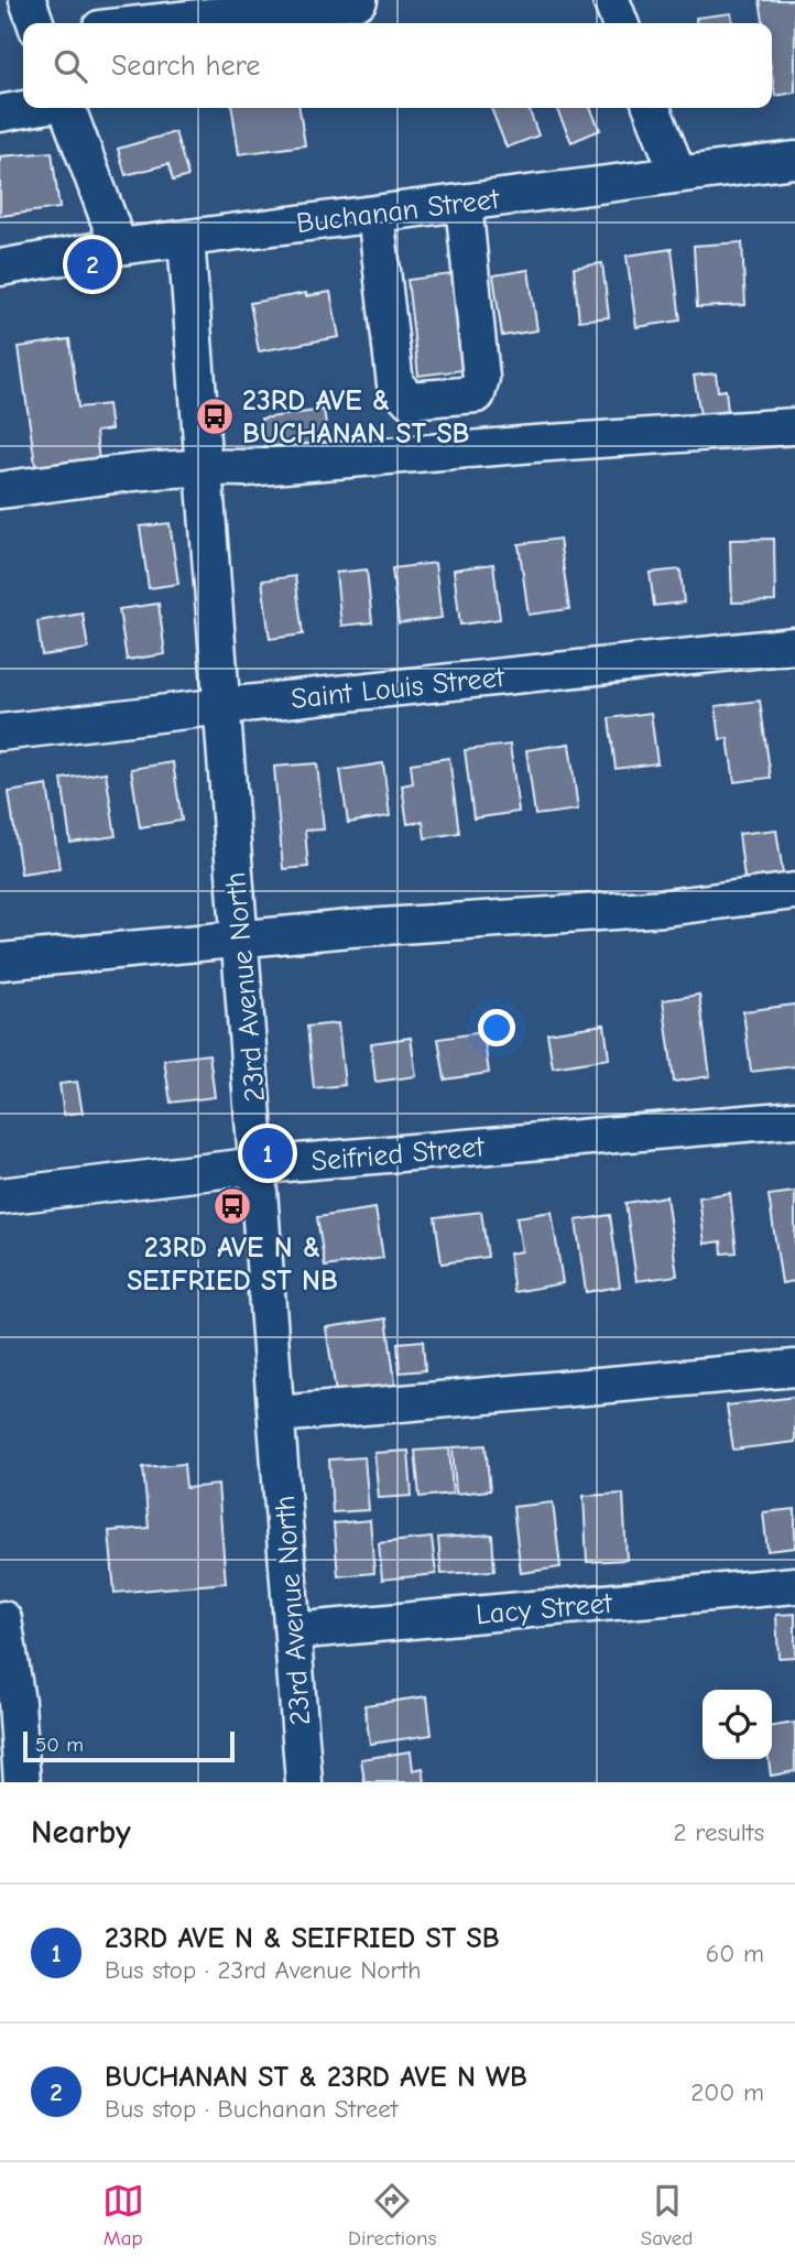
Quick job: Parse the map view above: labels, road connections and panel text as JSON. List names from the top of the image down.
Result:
{
  "streets": {
    "street": [
      "Buchanan Street",
      "Saint Louis Street",
      "23rd Avenue North",
      "Seifried Street",
      "Lacy Street"
    ]
  },
  "crossings": [
    ["Buchanan Street", "23rd Avenue North"],
    ["Saint Louis Street", "23rd Avenue North"],
    ["23rd Avenue North", "Seifried Street"],
    ["23rd Avenue North", "Lacy Street"]
  ],
  "places": {
    "bus stop": ["23RD AVE & BUCHANAN ST SB", "23RD AVE N & SEIFRIED ST NB"]
  },
  "scale_bar": "50 m",
  "page": {
    "search": "Search here",
    "pins": ["2", "1"],
    "scale": "50 m",
    "heading": ["Nearby", "2 results"],
    "list": [
      {
        "mark": "1",
        "name": "23RD AVE N & SEIFRIED ST SB",
        "note": "Bus stop · 23rd Avenue North",
        "value": "60 m"
      },
      {
        "mark": "2",
        "name": "BUCHANAN ST & 23RD AVE N WB",
        "note": "Bus stop · Buchanan Street",
        "value": "200 m"
      }
    ],
    "nav": ["Map", "Directions", "Saved"]
  }
}
